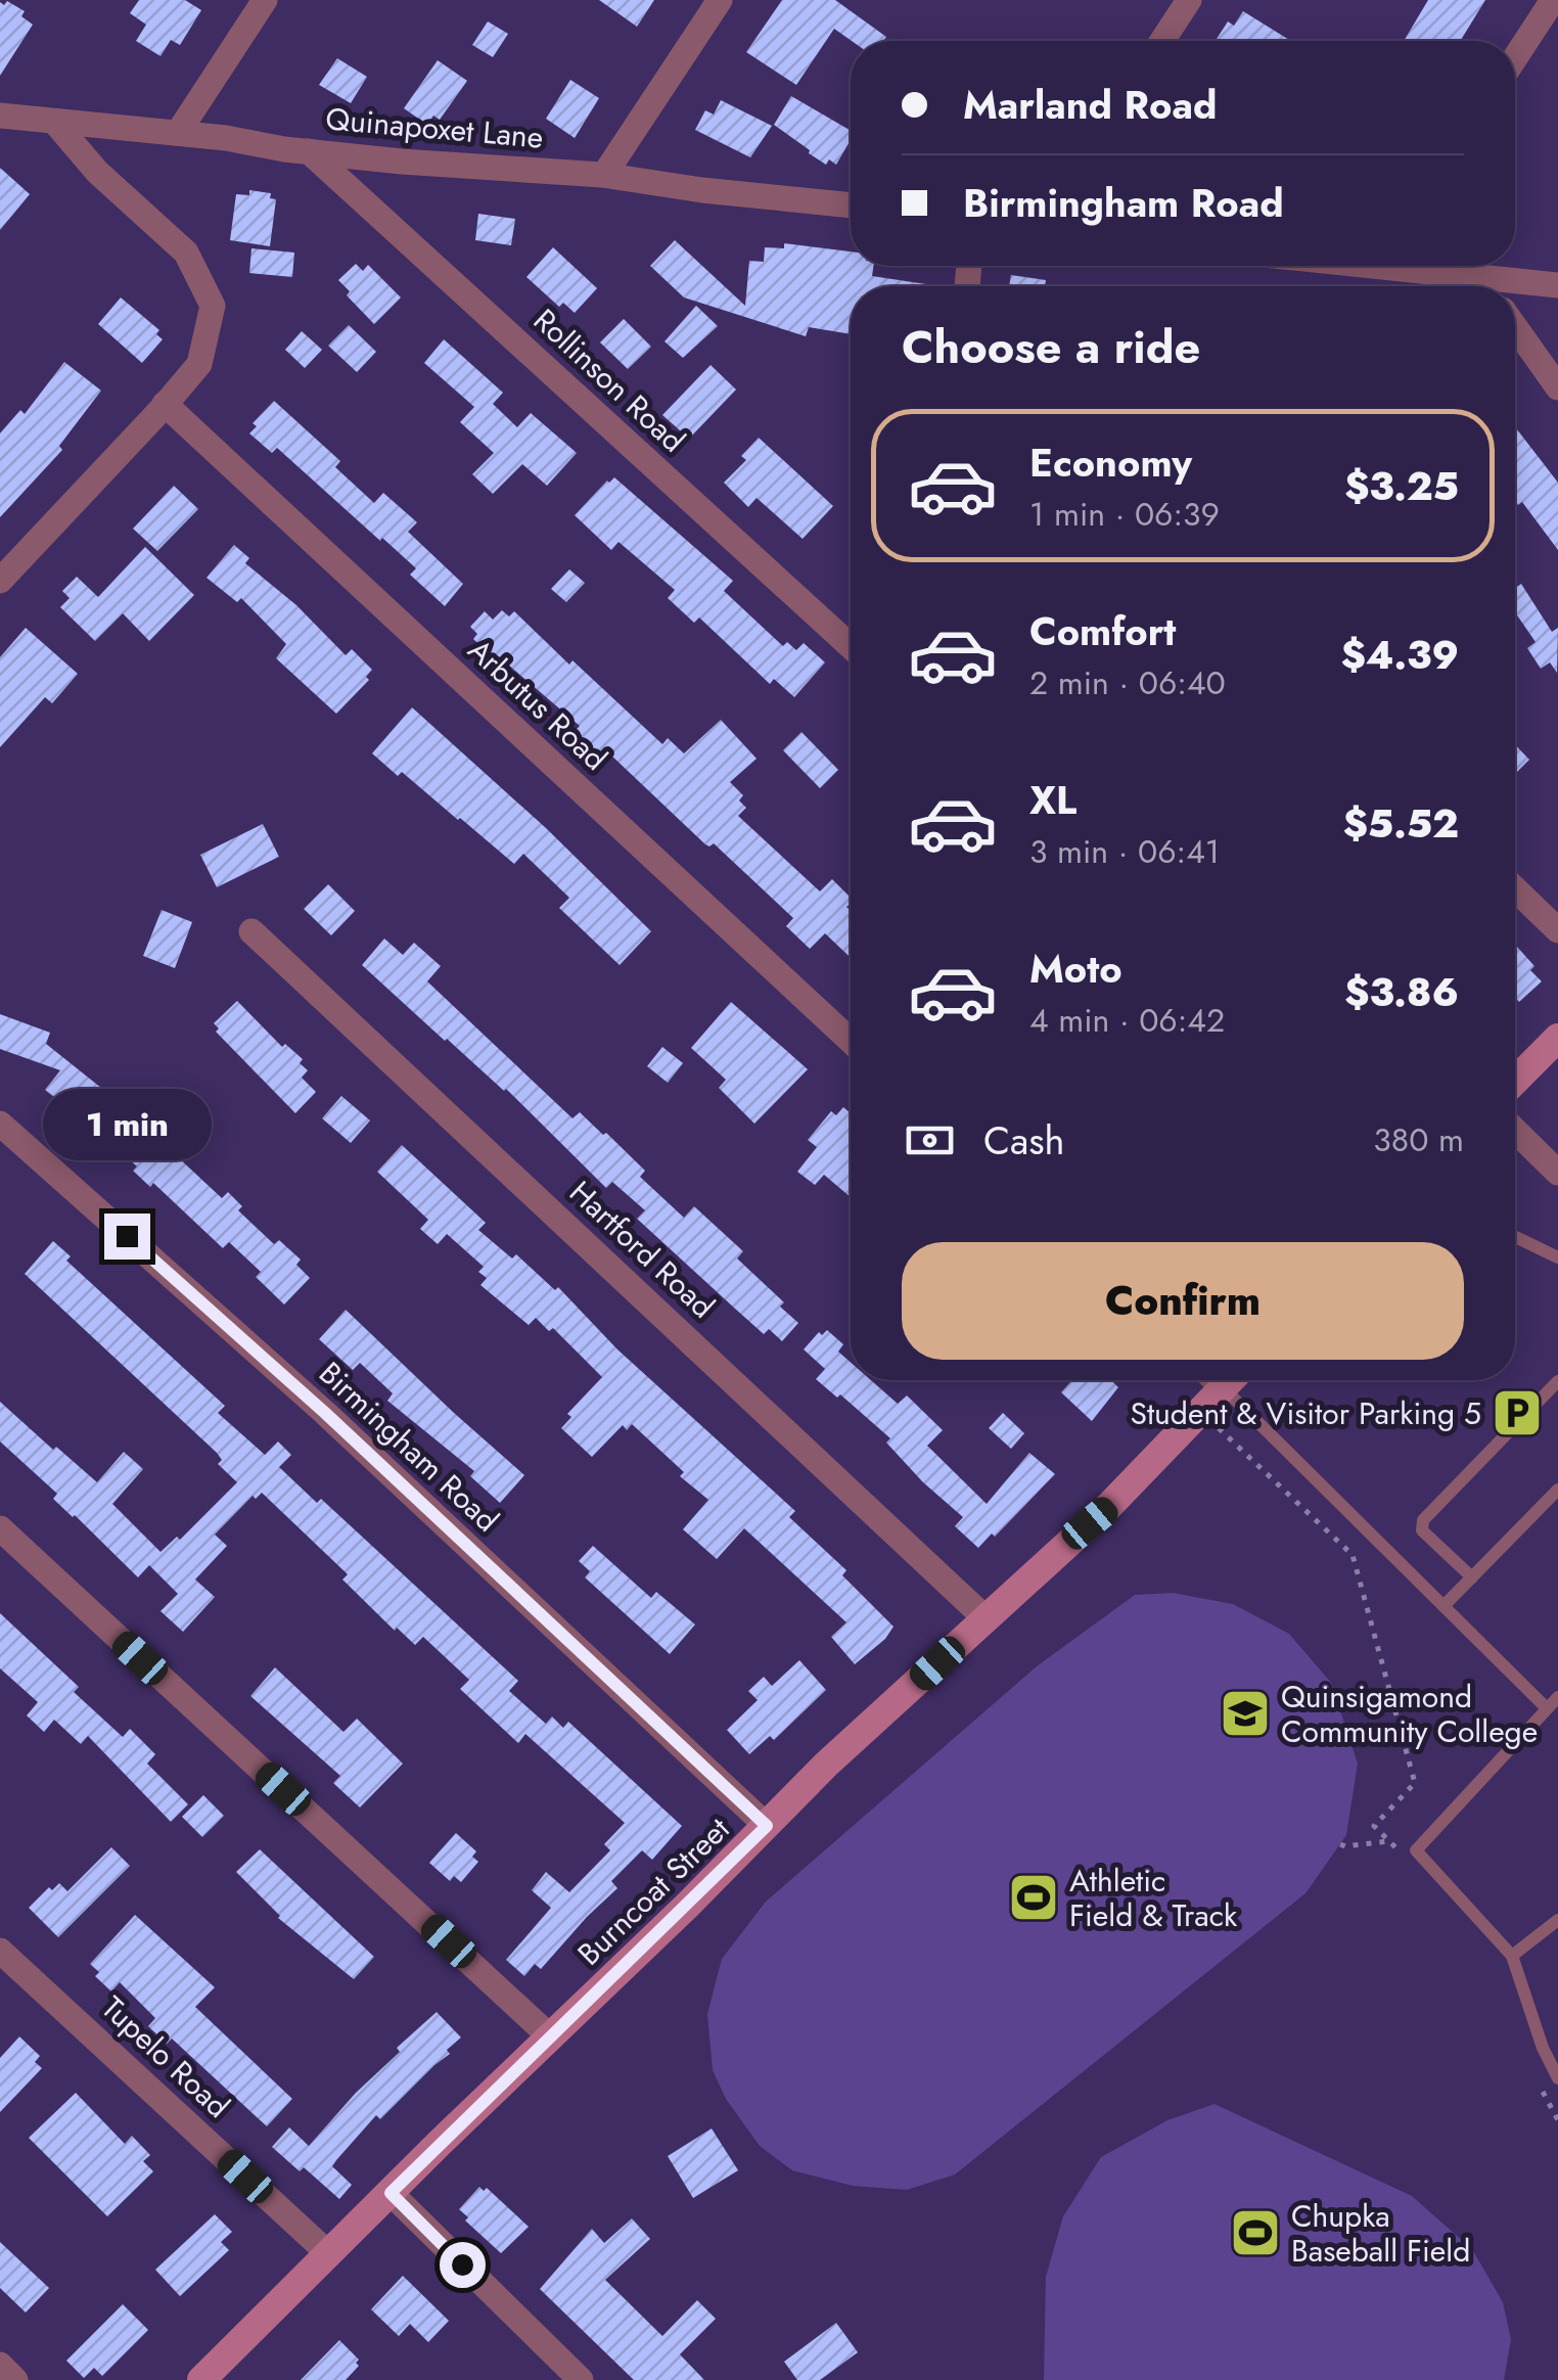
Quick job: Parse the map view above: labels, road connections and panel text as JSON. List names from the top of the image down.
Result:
{
  "streets": {
    "main road": ["Burncoat Street"],
    "street": [
      "Quinapoxet Lane",
      "Rollinson Road",
      "Arbutus Road",
      "Hartford Road",
      "Birmingham Road",
      "Tupelo Road"
    ]
  },
  "crossings": [
    ["Quinapoxet Lane", "Rollinson Road"],
    ["Hartford Road", "Burncoat Street"],
    ["Birmingham Road", "Burncoat Street"],
    ["Burncoat Street", "Tupelo Road"]
  ],
  "places": {
    "parking": ["Student & Visitor Parking 5"],
    "school or university": ["Quinsigamond Community College"],
    "sports": ["Athletic Field & Track", "Chupka Baseball Field"]
  },
  "page": {
    "banner": ["Marland Road", "Birmingham Road"],
    "heading": "Choose a ride",
    "list": [
      {
        "name": "Economy",
        "note": "1 min · 06:39",
        "value": "$3.25"
      },
      {
        "name": "Comfort",
        "note": "2 min · 06:40",
        "value": "$4.39"
      },
      {
        "name": "XL",
        "note": "3 min · 06:41",
        "value": "$5.52"
      },
      {
        "name": "Moto",
        "note": "4 min · 06:42",
        "value": "$3.86"
      }
    ],
    "pay": ["Cash", "380 m"],
    "bubble": "1 min",
    "buttons": "Confirm"
  }
}
